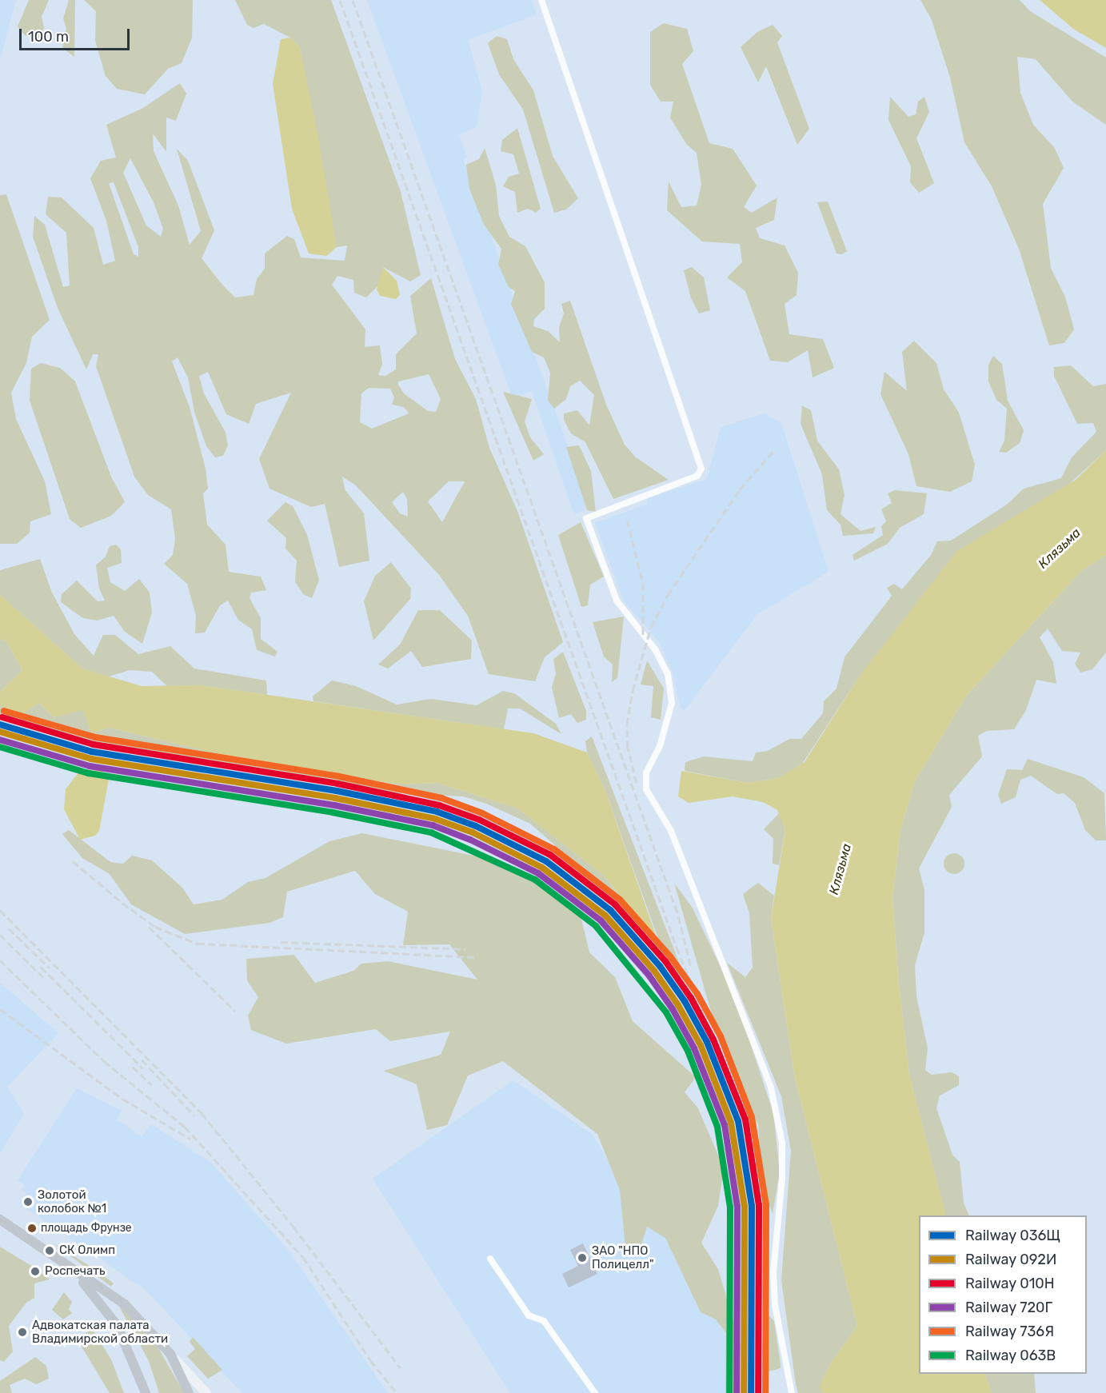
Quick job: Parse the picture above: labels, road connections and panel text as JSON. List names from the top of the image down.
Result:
{
  "water": ["Клязьма"],
  "places": [
    "Золотой колобок №1",
    "площадь Фрунзе",
    "СК Олимп",
    "ЗАО \"НПО Полицелл\"",
    "Роспечать",
    "Адвокатская палата Владимирской области"
  ],
  "lines": [
    "rail line 736Я",
    "rail line 010Н",
    "rail line 036Щ",
    "rail line 092И",
    "rail line 720Г",
    "rail line 063В"
  ],
  "legend": [
    "Railway 036Щ",
    "Railway 092И",
    "Railway 010Н",
    "Railway 720Г",
    "Railway 736Я",
    "Railway 063В"
  ],
  "scale_bar": "100 m"
}
